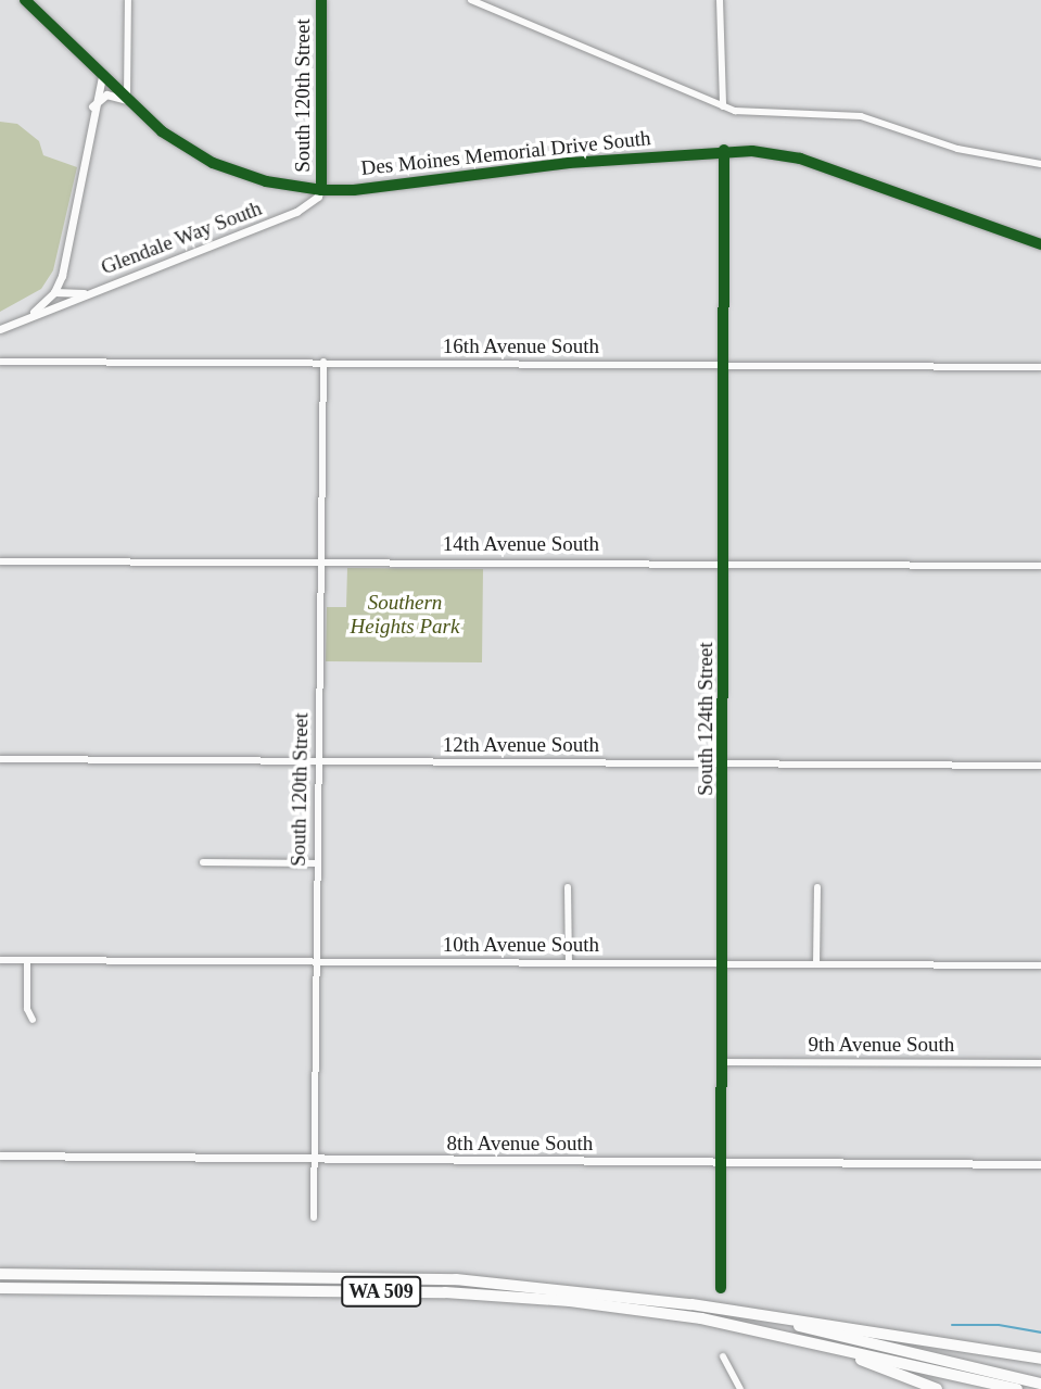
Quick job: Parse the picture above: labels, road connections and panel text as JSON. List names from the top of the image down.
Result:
{
  "streets": {
    "highway": ["WA 509"],
    "main road": ["Des Moines Memorial Drive South"],
    "street": [
      "South 120th Street",
      "Glendale Way South",
      "16th Avenue South",
      "14th Avenue South",
      "South 124th Street",
      "12th Avenue South",
      "10th Avenue South",
      "9th Avenue South",
      "8th Avenue South"
    ]
  },
  "crossings": [
    ["South 120th Street", "Des Moines Memorial Drive South"],
    ["South 120th Street", "Glendale Way South"],
    ["South 120th Street", "16th Avenue South"],
    ["South 120th Street", "14th Avenue South"],
    ["South 120th Street", "12th Avenue South"],
    ["South 120th Street", "10th Avenue South"],
    ["South 120th Street", "8th Avenue South"],
    ["Des Moines Memorial Drive South", "Glendale Way South"],
    ["Des Moines Memorial Drive South", "South 124th Street"],
    ["16th Avenue South", "South 124th Street"],
    ["14th Avenue South", "South 124th Street"],
    ["South 124th Street", "12th Avenue South"],
    ["South 124th Street", "10th Avenue South"],
    ["South 124th Street", "9th Avenue South"],
    ["South 124th Street", "8th Avenue South"]
  ],
  "parks": ["Southern Heights Park"]
}
